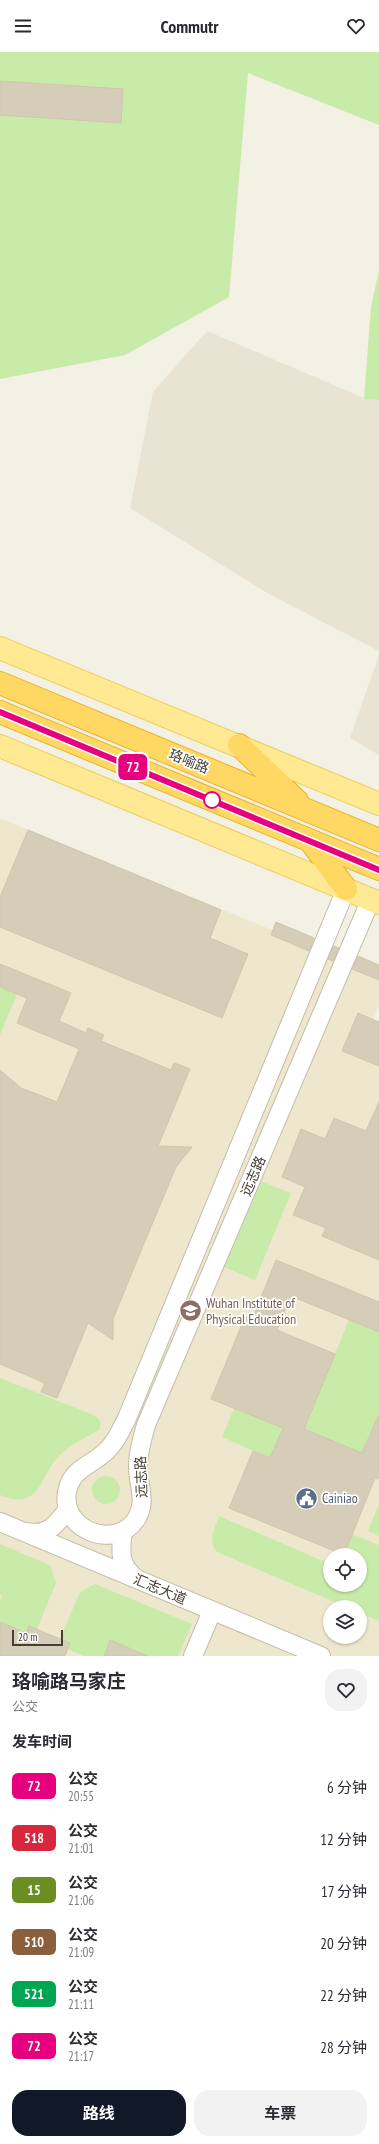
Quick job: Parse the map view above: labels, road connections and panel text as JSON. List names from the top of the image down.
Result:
{
  "streets": {
    "highway": ["珞喻路"],
    "street": ["远志路", "汇志大道"]
  },
  "places": {
    "school or university": ["Wuhan Institute of Physical Education"],
    "public building": ["Cainiao"]
  },
  "lines": ["bus line 72"],
  "scale_bar": "20 m",
  "page": {
    "header": "Commutr",
    "on_map": "72",
    "scale": "20 m",
    "heading": [
      ["珞喻路马家庄", "公交"],
      "发车时间"
    ],
    "list": [
      {
        "mark": "72",
        "name": "公交",
        "note": "20:55",
        "value": "6 分钟"
      },
      {
        "mark": "518",
        "name": "公交",
        "note": "21:01",
        "value": "12 分钟"
      },
      {
        "mark": "15",
        "name": "公交",
        "note": "21:06",
        "value": "17 分钟"
      },
      {
        "mark": "510",
        "name": "公交",
        "note": "21:09",
        "value": "20 分钟"
      },
      {
        "mark": "521",
        "name": "公交",
        "note": "21:11",
        "value": "22 分钟"
      },
      {
        "mark": "72",
        "name": "公交",
        "note": "21:17",
        "value": "28 分钟"
      }
    ],
    "buttons": ["路线", "车票"]
  }
}
